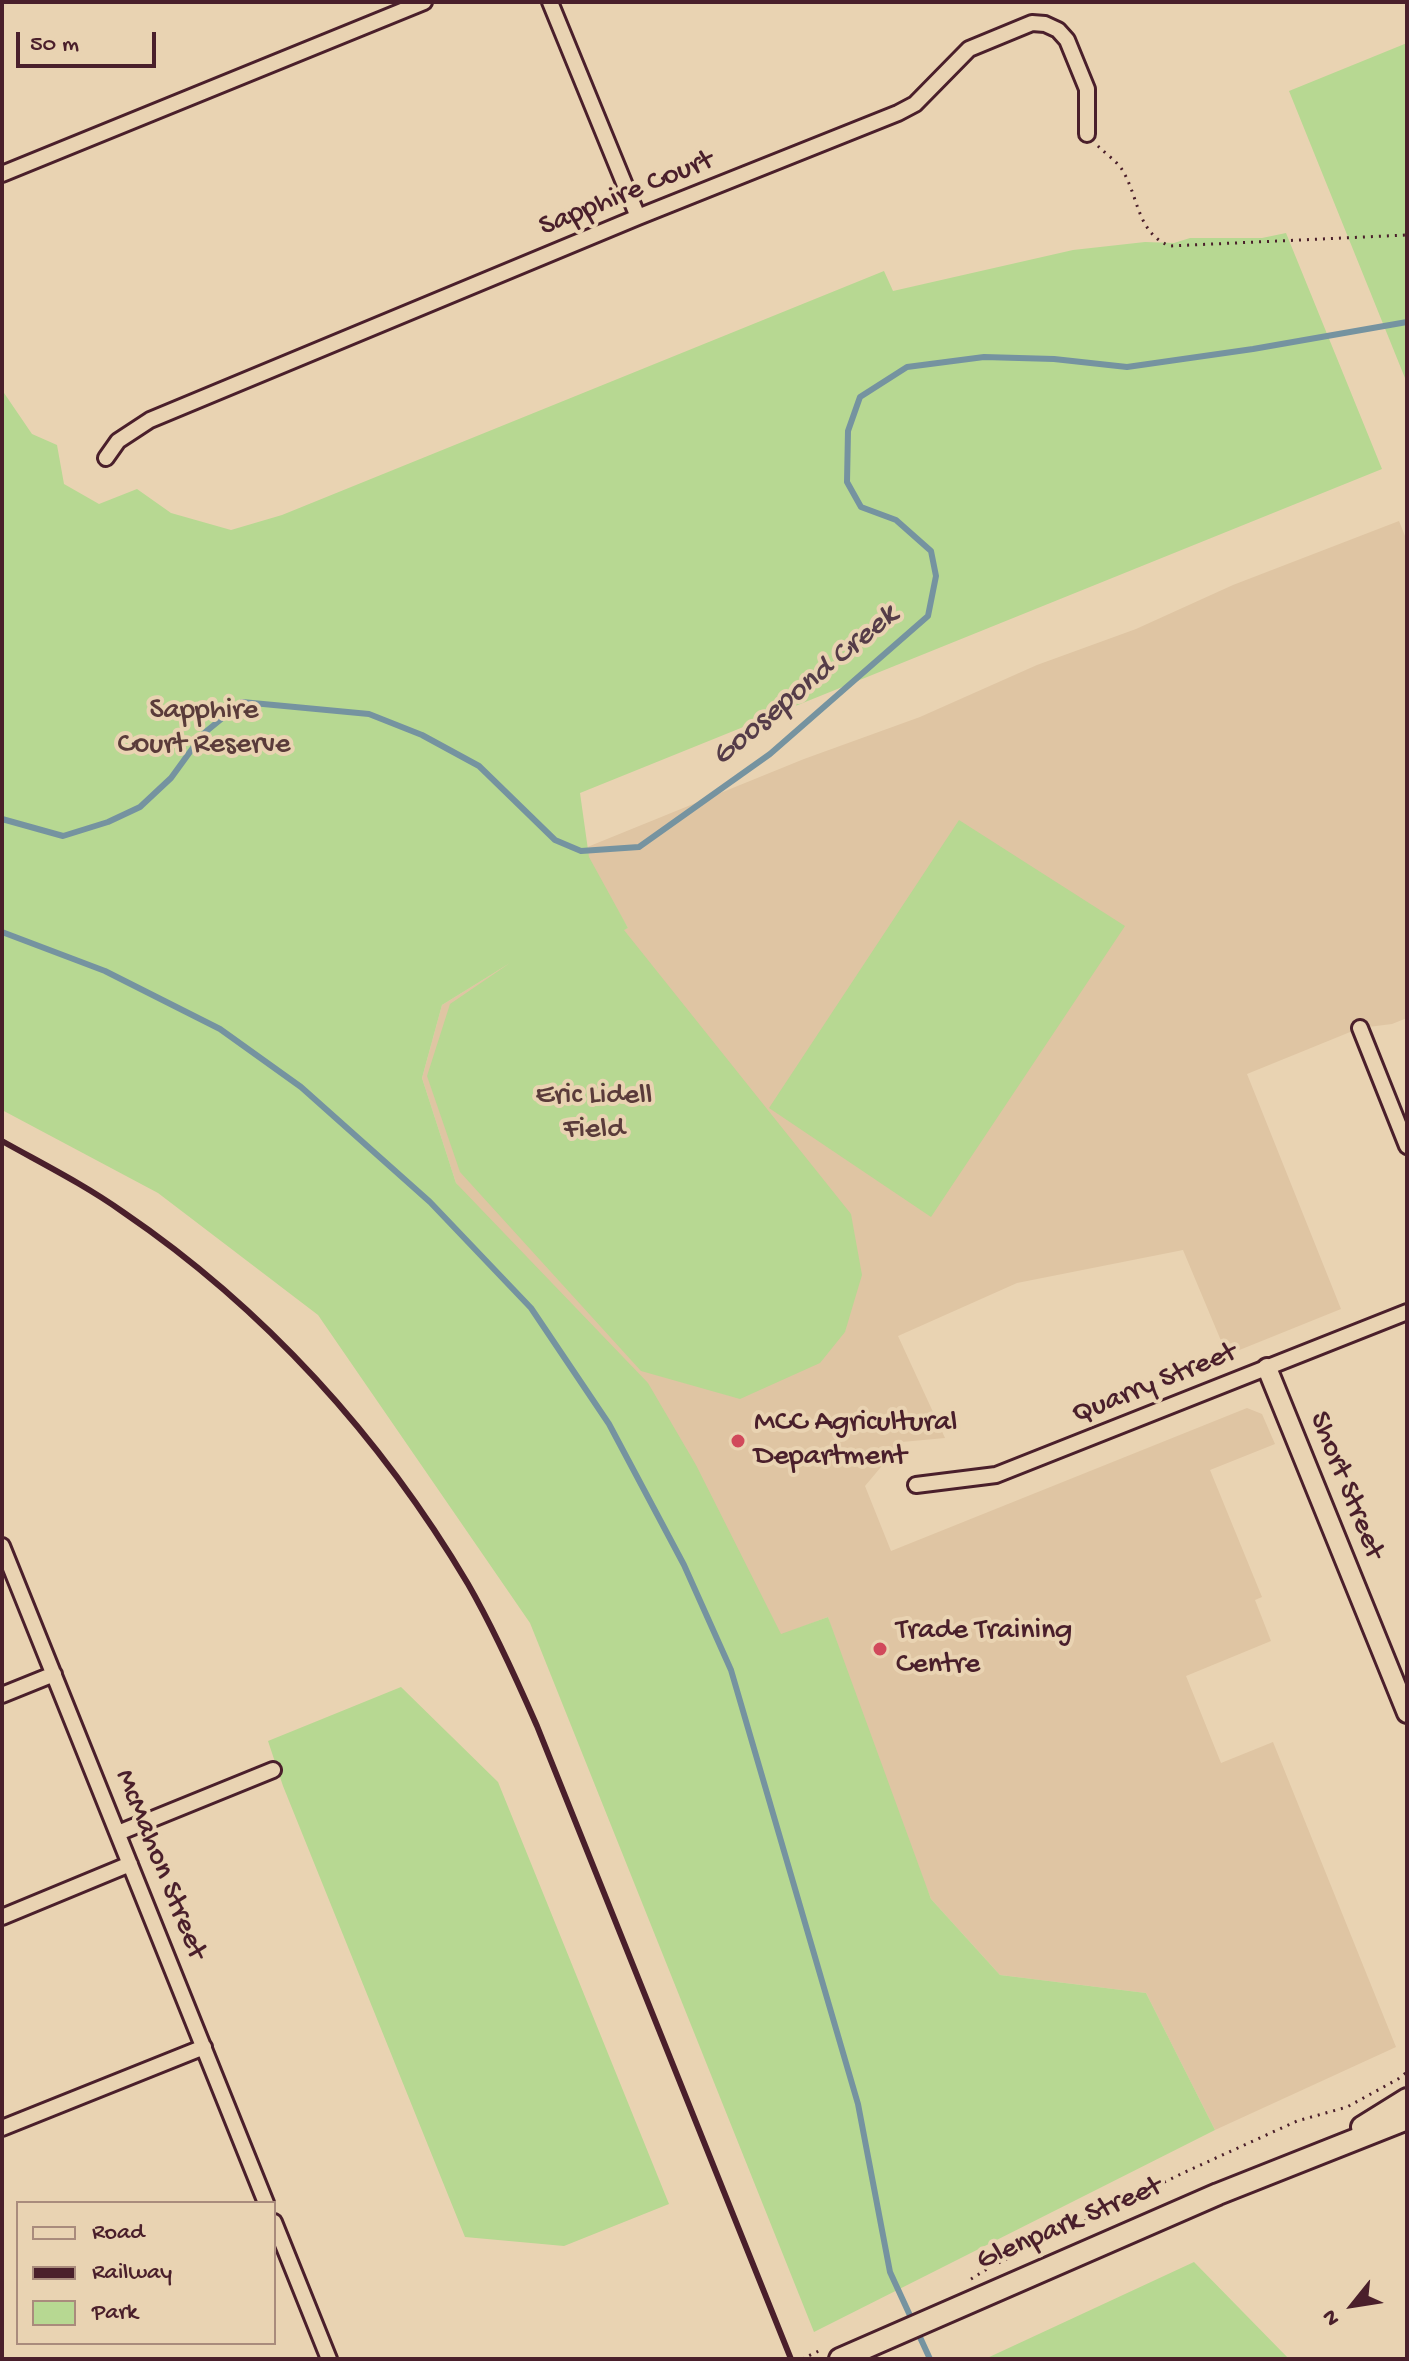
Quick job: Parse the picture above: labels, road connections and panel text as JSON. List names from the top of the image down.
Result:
{
  "streets": {
    "main road": ["Glenpark Street"],
    "street": [
      "Sapphire Court",
      "Quarry Street",
      "Short Street",
      "McMahon Street"
    ]
  },
  "crossings": [
    ["Quarry Street", "Short Street"]
  ],
  "water": ["Goosepond Creek"],
  "parks": ["Sapphire Court Reserve", "Eric Lidell Field"],
  "places": ["MCC Agricultural Department", "Trade Training Centre"],
  "legend": ["Road", "Railway", "Park"],
  "scale_bar": "50 m",
  "north": "bottom left"
}
